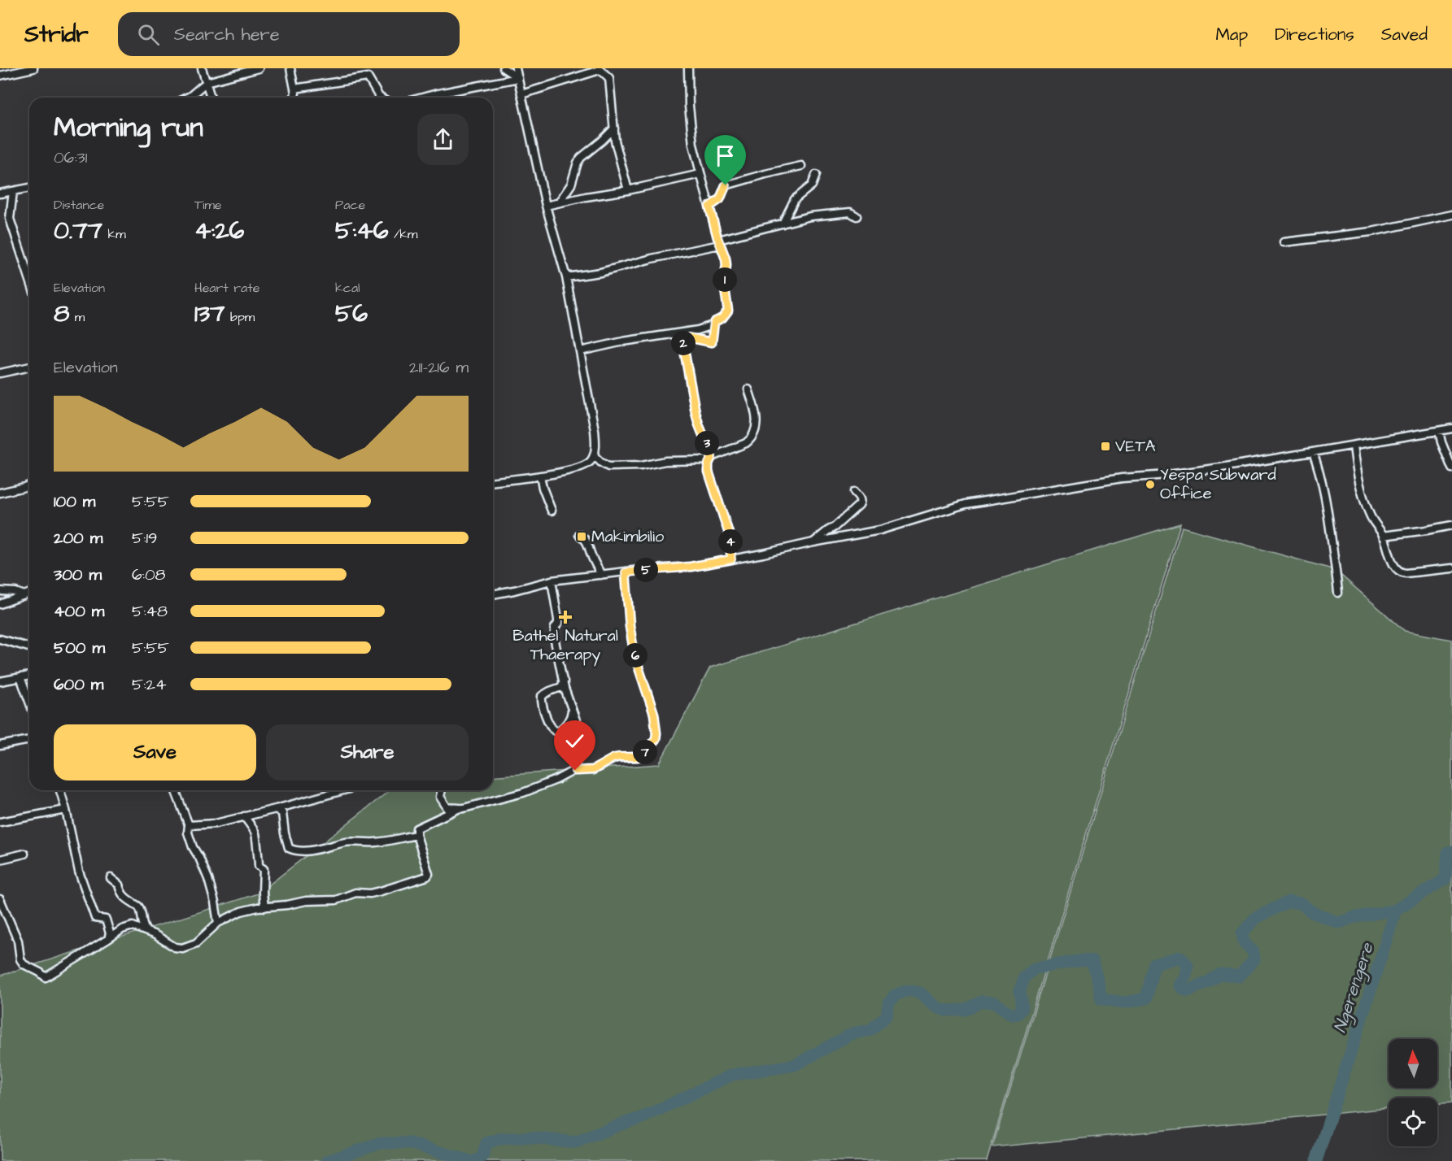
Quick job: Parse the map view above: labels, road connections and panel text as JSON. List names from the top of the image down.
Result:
{
  "water": ["Ngerengere"],
  "places": {
    "transit": ["VETA", "Makimbilio"],
    "other": ["Yespa Subward Office"],
    "health": ["Bathel Natural Thaerapy"]
  },
  "north": "top",
  "page": {
    "header": "Stridr",
    "search": "Search here",
    "nav": ["Map", "Directions", "Saved"],
    "heading": ["Morning run", "06:31"],
    "stats": [
      ["Distance", "0.77 km"],
      ["Time", "4:26"],
      ["Pace", "5:46 /km"],
      ["Elevation", "8 m"],
      ["Heart rate", "137 bpm"],
      ["kcal", "56"]
    ],
    "pins": [
      "1",
      "2",
      "3",
      "4",
      "5",
      "6",
      "7"
    ],
    "chart": ["Elevation", "211–216 m"],
    "list": [
      {
        "name": "100 m",
        "note": "5:55"
      },
      {
        "name": "200 m",
        "note": "5:19"
      },
      {
        "name": "300 m",
        "note": "6:08"
      },
      {
        "name": "400 m",
        "note": "5:48"
      },
      {
        "name": "500 m",
        "note": "5:55"
      },
      {
        "name": "600 m",
        "note": "5:24"
      }
    ],
    "buttons": ["Save", "Share"]
  }
}
